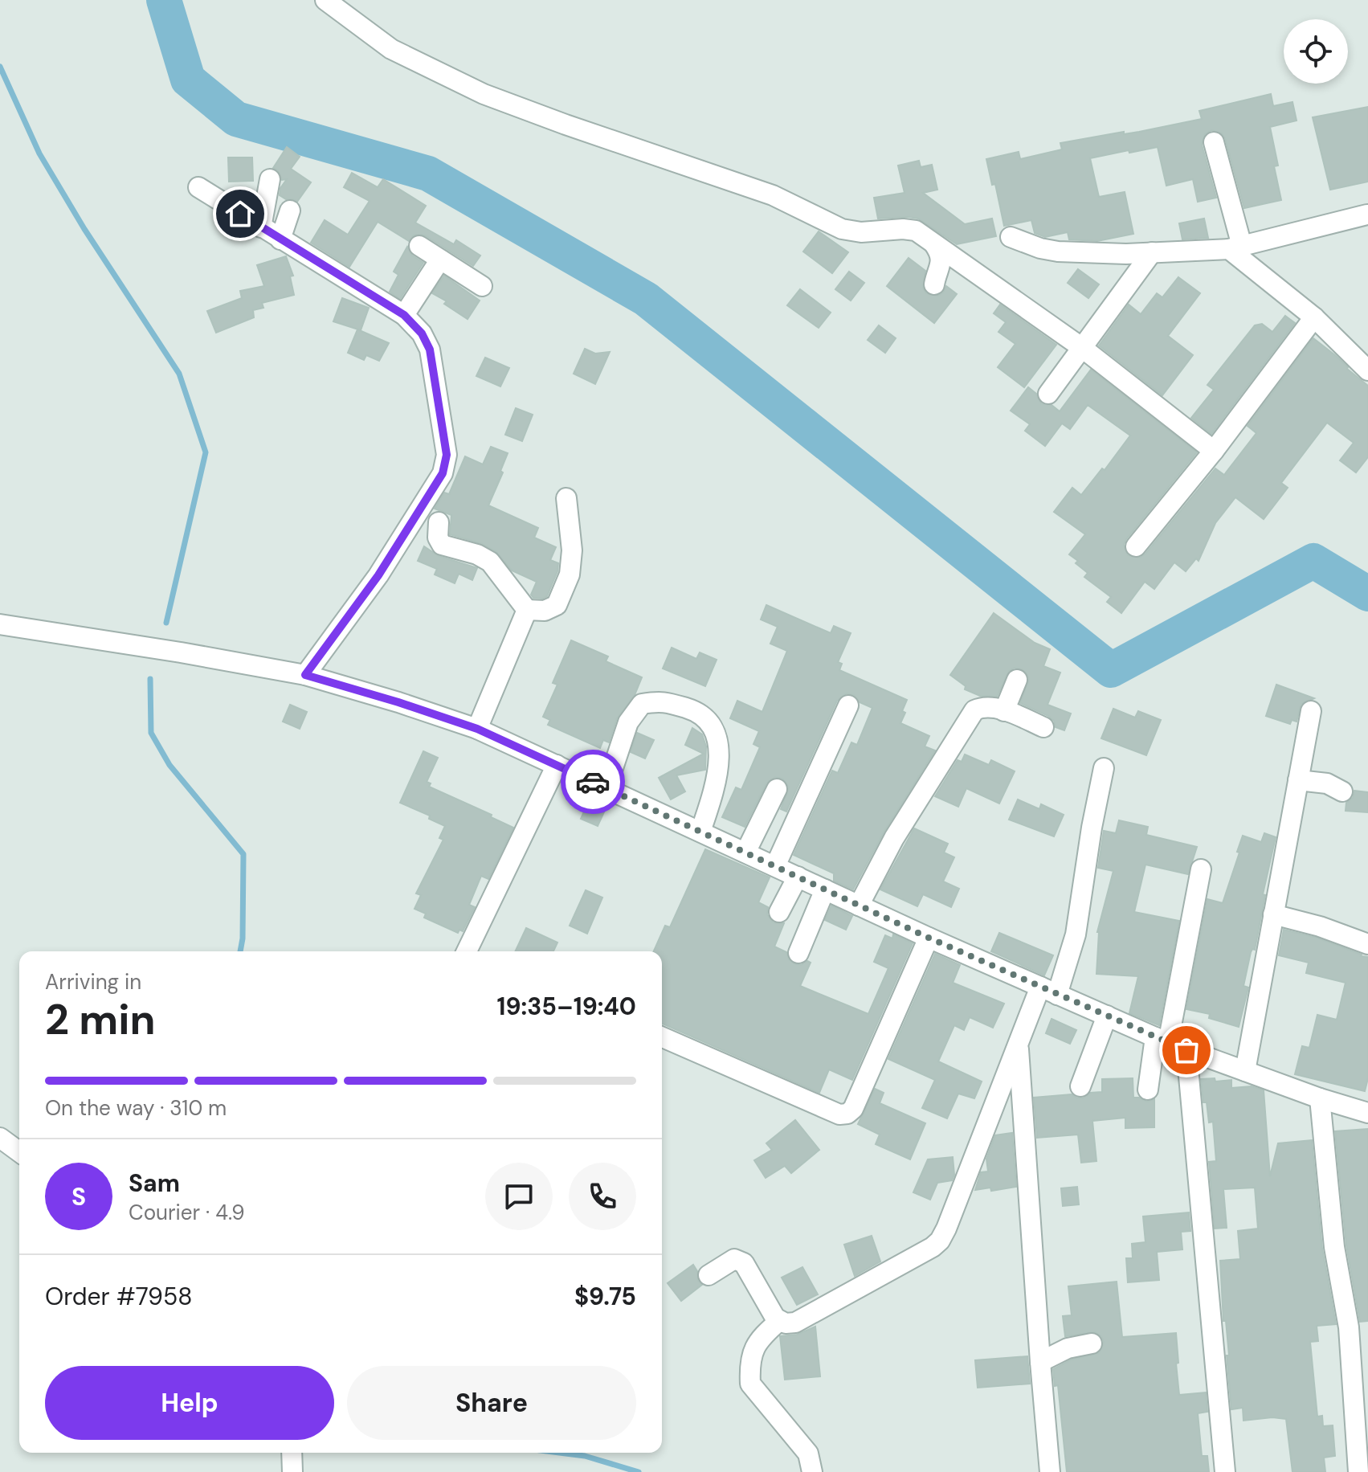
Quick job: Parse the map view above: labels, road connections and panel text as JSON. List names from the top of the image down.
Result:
{
  "page": {
    "heading": ["2 min", "Arriving in", "19:35–19:40"],
    "panel": [
      "Sam",
      "Courier · 4.9",
      "Order #7958",
      "$9.75"
    ],
    "bar": "On the way · 310 m",
    "round": "S",
    "buttons": ["Help", "Share"]
  }
}
